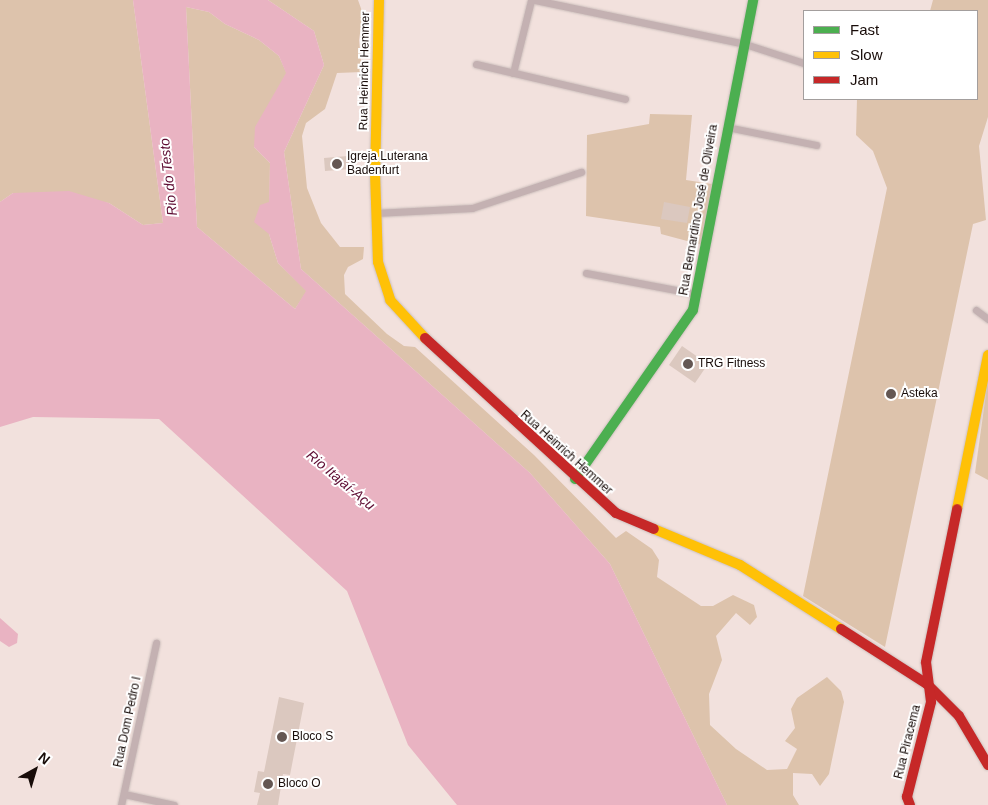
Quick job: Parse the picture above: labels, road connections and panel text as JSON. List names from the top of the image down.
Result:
{
  "streets": {
    "street": [
      "Rua Heinrich Hemmer",
      "Rua Bernardino José de Oliveira",
      "Rua Dom Pedro I",
      "Rua Piracema"
    ]
  },
  "crossings": [
    ["Rua Heinrich Hemmer", "Rua Bernardino José de Oliveira"],
    ["Rua Heinrich Hemmer", "Rua Piracema"]
  ],
  "water": ["Rio do Testo", "Rio Itajaí-Açu"],
  "places": [
    "Igreja Luterana Badenfurt",
    "TRG Fitness",
    "Asteka",
    "Bloco S",
    "Bloco O"
  ],
  "legend": ["Fast", "Slow", "Jam"],
  "north": "top right"
}
